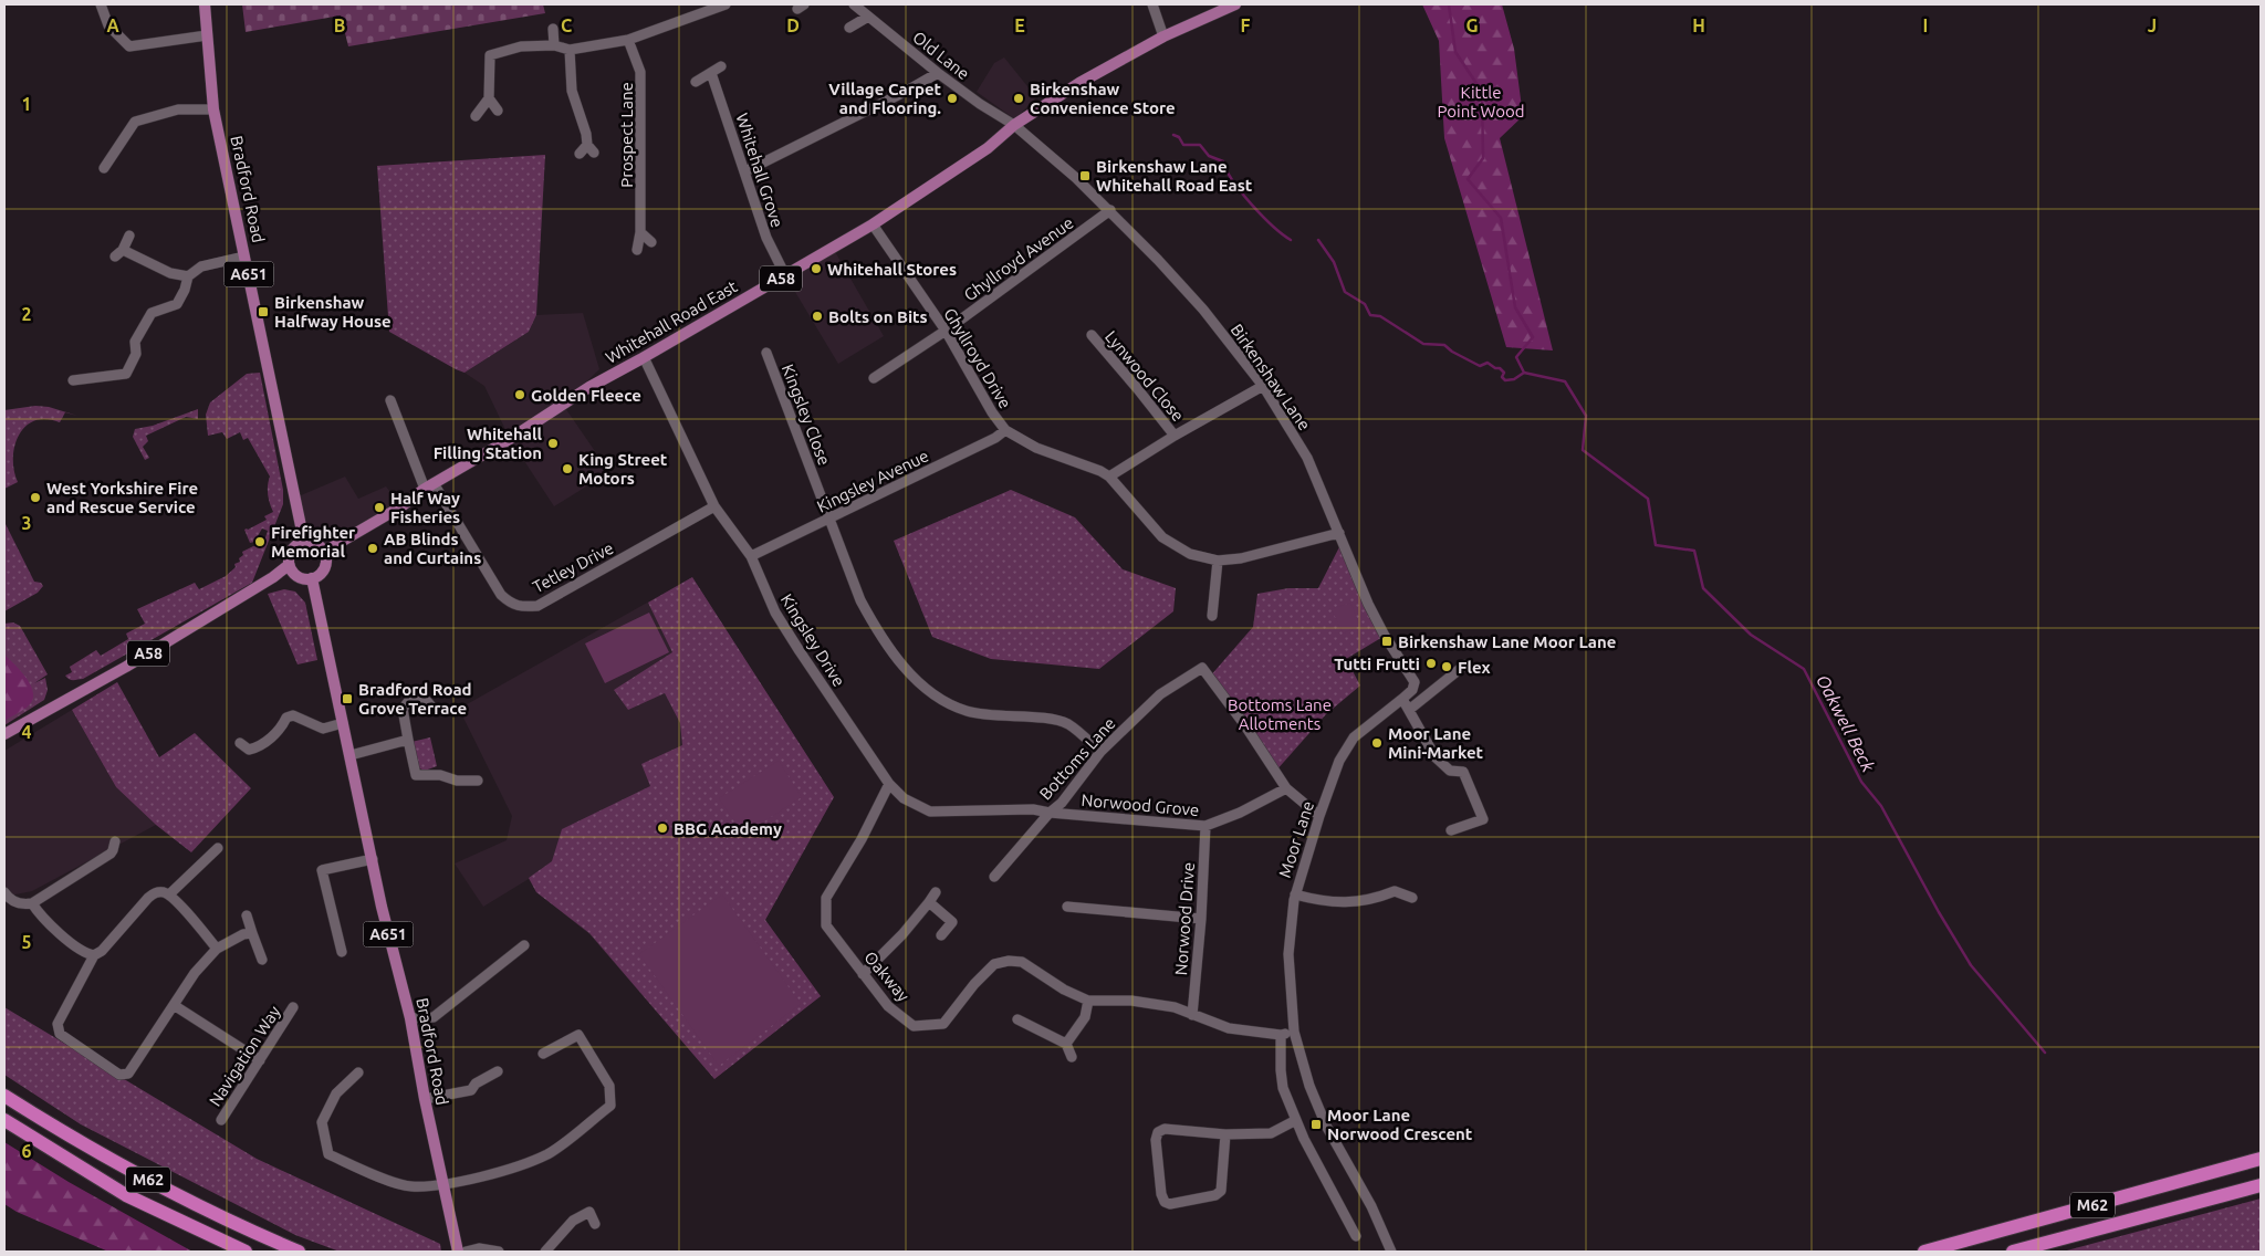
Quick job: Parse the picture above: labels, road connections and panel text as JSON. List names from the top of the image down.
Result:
{
  "streets": {
    "highway": ["M62"],
    "main road": [
      "Bradford Road",
      "A651",
      "A58",
      "Whitehall Road East"
    ],
    "street": [
      "Old Lane",
      "Prospect Lane",
      "Whitehall Grove",
      "Ghyllroyd Avenue",
      "Ghyllroyd Drive",
      "Lynwood Close",
      "Birkenshaw Lane",
      "Kingsley Close",
      "Kingsley Avenue",
      "Tetley Drive",
      "Kingsley Drive",
      "Bottoms Lane",
      "Norwood Grove",
      "Moor Lane",
      "Norwood Drive",
      "Oakway",
      "Navigation Way"
    ]
  },
  "crossings": [
    ["Old Lane", "Whitehall Road East"],
    ["Old Lane", "Birkenshaw Lane"],
    ["Whitehall Grove", "Whitehall Road East"],
    ["Bradford Road", "A58"],
    ["Bradford Road", "Whitehall Road East"],
    ["Ghyllroyd Avenue", "Ghyllroyd Drive"],
    ["Ghyllroyd Avenue", "Birkenshaw Lane"],
    ["A58", "Whitehall Road East"],
    ["Whitehall Road East", "Ghyllroyd Drive"],
    ["Whitehall Road East", "Birkenshaw Lane"],
    ["Whitehall Road East", "Tetley Drive"],
    ["Whitehall Road East", "Kingsley Drive"],
    ["Ghyllroyd Drive", "Kingsley Avenue"],
    ["Birkenshaw Lane", "Moor Lane"],
    ["Kingsley Close", "Kingsley Avenue"],
    ["Kingsley Close", "Bottoms Lane"],
    ["Kingsley Avenue", "Kingsley Drive"],
    ["Tetley Drive", "Kingsley Drive"],
    ["Kingsley Drive", "Bottoms Lane"],
    ["Kingsley Drive", "Norwood Grove"],
    ["Kingsley Drive", "Oakway"],
    ["Bottoms Lane", "Norwood Grove"],
    ["Bottoms Lane", "Moor Lane"],
    ["Norwood Grove", "Norwood Drive"]
  ],
  "water": ["Oakwell Beck"],
  "parks": ["Kittle Point Wood", "Bottoms Lane Allotments"],
  "places": {
    "other": [
      "Village Carpet and Flooring.",
      "Birkenshaw Convenience Store",
      "Whitehall Stores",
      "Bolts on Bits",
      "Golden Fleece",
      "Whitehall Filling Station",
      "King Street Motors",
      "West Yorkshire Fire and Rescue Service",
      "Half Way Fisheries",
      "Firefighter Memorial",
      "AB Blinds and Curtains",
      "Tutti Frutti",
      "Flex",
      "Moor Lane Mini-Market",
      "BBG Academy"
    ],
    "transit": [
      "Birkenshaw Lane Whitehall Road East",
      "Birkenshaw Halfway House",
      "Birkenshaw Lane Moor Lane",
      "Bradford Road Grove Terrace",
      "Moor Lane Norwood Crescent"
    ]
  },
  "grid": {
    "columns": [
      "A",
      "B",
      "C",
      "D",
      "E",
      "F",
      "G",
      "H",
      "I",
      "J"
    ],
    "rows": [
      "1",
      "2",
      "3",
      "4",
      "5",
      "6"
    ]
  }
}
